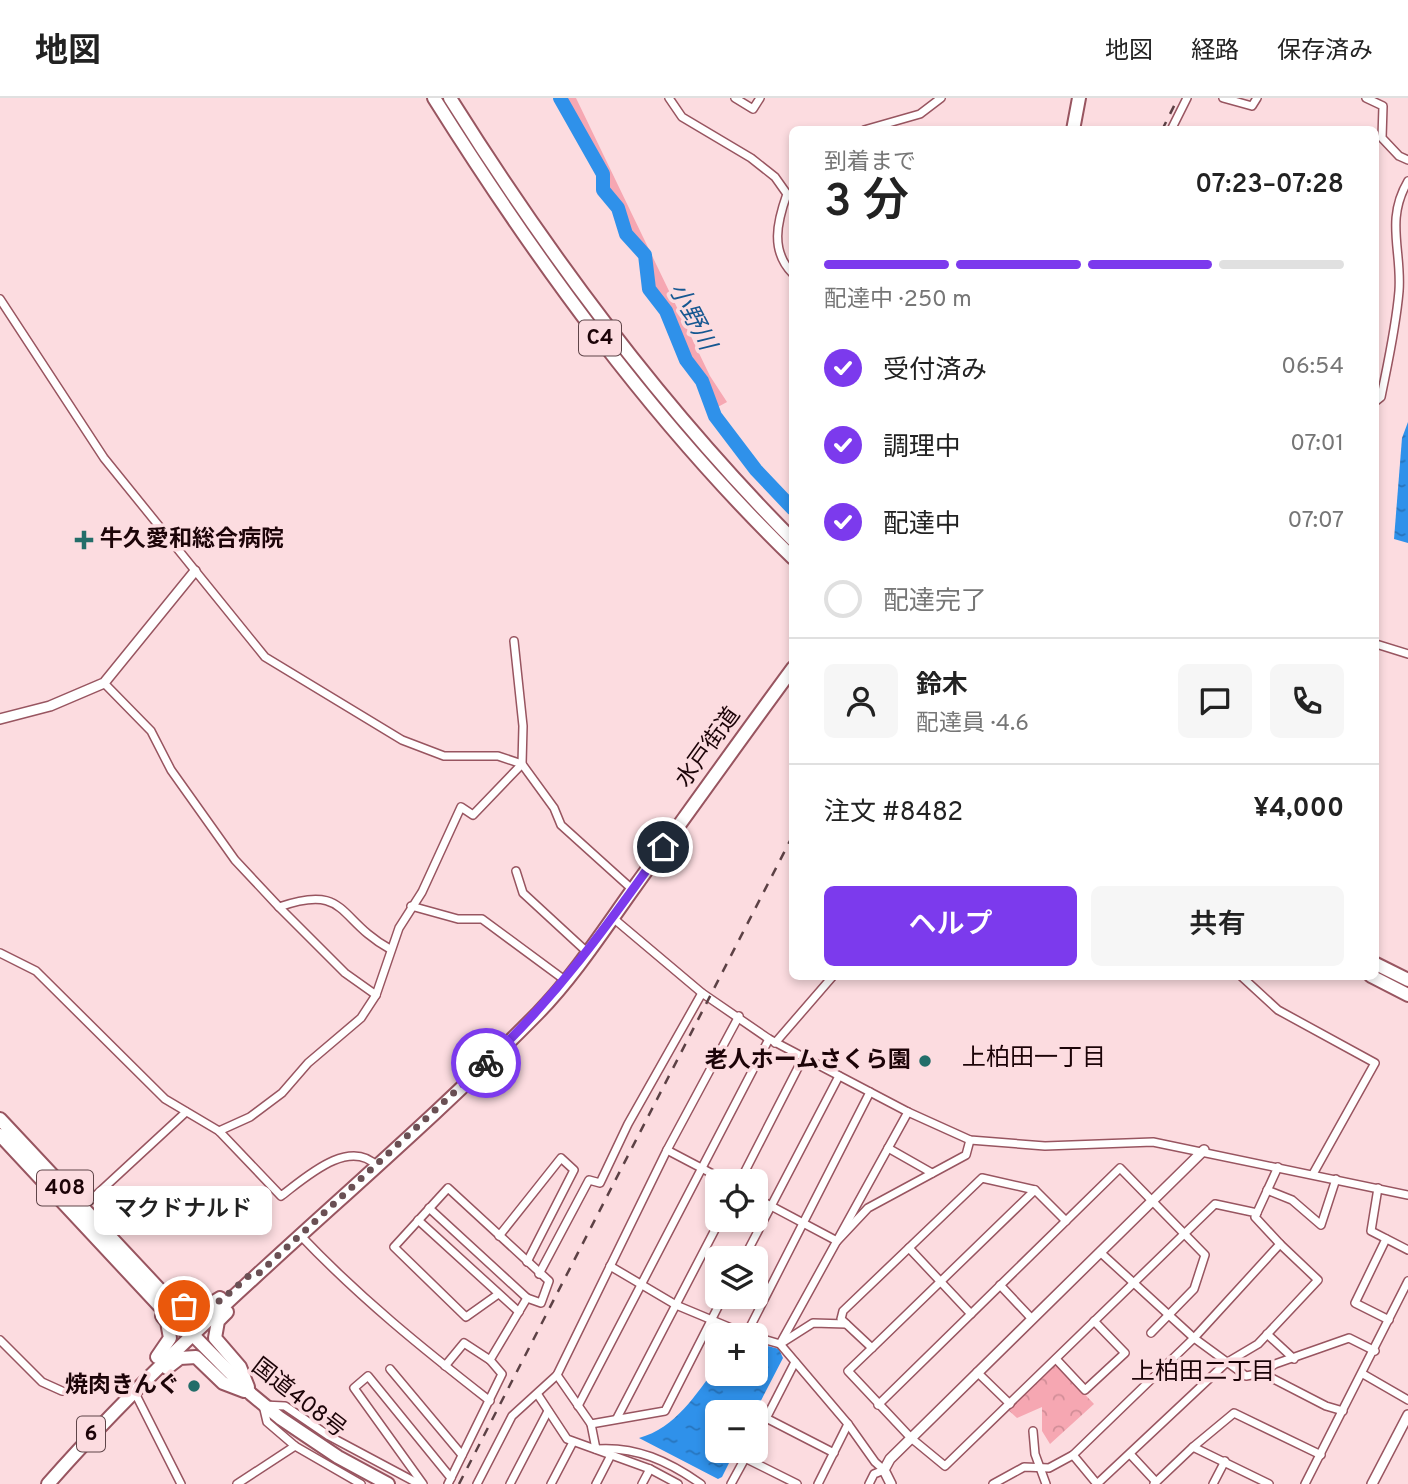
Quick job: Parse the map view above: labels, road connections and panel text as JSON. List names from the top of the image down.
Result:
{
  "streets": {
    "highway": [
      "C4",
      "水戸街道",
      "408",
      "国道408号",
      "6"
    ]
  },
  "crossings": [
    ["水戸街道", "408"],
    ["水戸街道", "国道408号"],
    ["408", "国道408号"]
  ],
  "districts": ["上柏田一丁目", "上柏田二丁目"],
  "water": ["小野川"],
  "places": {
    "health": ["牛久愛和総合病院"],
    "other": ["老人ホームさくら園", "マクドナルド", "焼肉きんぐ"]
  },
  "page": {
    "header": "地図",
    "nav": ["地図", "経路", "保存済み"],
    "heading": ["3 分", "到着まで", "07:23–07:28"],
    "panel": [
      "鈴木",
      "配達員 · 4.6",
      "注文 #8482",
      "¥4,000"
    ],
    "bar": "配達中 · 250 m",
    "list": [
      ["受付済み", "06:54"],
      ["調理中", "07:01"],
      ["配達中", "07:07"],
      "配達完了"
    ],
    "buttons": ["ヘルプ", "共有"],
    "map_buttons": ["+", "−"],
    "bubble": "マクドナルド"
  }
}
